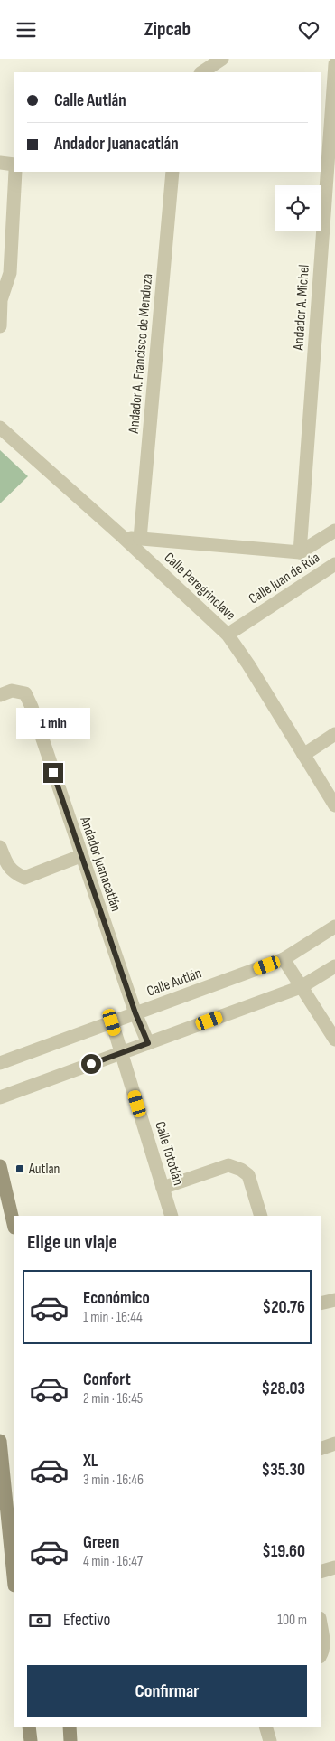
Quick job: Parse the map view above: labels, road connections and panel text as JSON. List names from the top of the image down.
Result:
{
  "streets": {
    "street": [
      "Andador A. Michel",
      "Andador A. Francisco de Mendoza",
      "Calle Juan de Rúa",
      "Calle Peregrinclave",
      "Andador Juanacatlán",
      "Calle Autlán",
      "Calle Tototlán"
    ]
  },
  "crossings": [
    ["Calle Juan de Rúa", "Calle Peregrinclave"],
    ["Andador Juanacatlán", "Calle Autlán"],
    ["Calle Autlán", "Calle Tototlán"]
  ],
  "places": {
    "transit": ["Autlan"]
  },
  "page": {
    "header": "Zipcab",
    "banner": ["Calle Autlán", "Andador Juanacatlán"],
    "bubble": "1 min",
    "heading": "Elige un viaje",
    "list": [
      {
        "name": "Económico",
        "note": "1 min · 16:44",
        "value": "$20.76"
      },
      {
        "name": "Confort",
        "note": "2 min · 16:45",
        "value": "$28.03"
      },
      {
        "name": "XL",
        "note": "3 min · 16:46",
        "value": "$35.30"
      },
      {
        "name": "Green",
        "note": "4 min · 16:47",
        "value": "$19.60"
      }
    ],
    "pay": ["Efectivo", "100 m"],
    "buttons": "Confirmar"
  }
}
